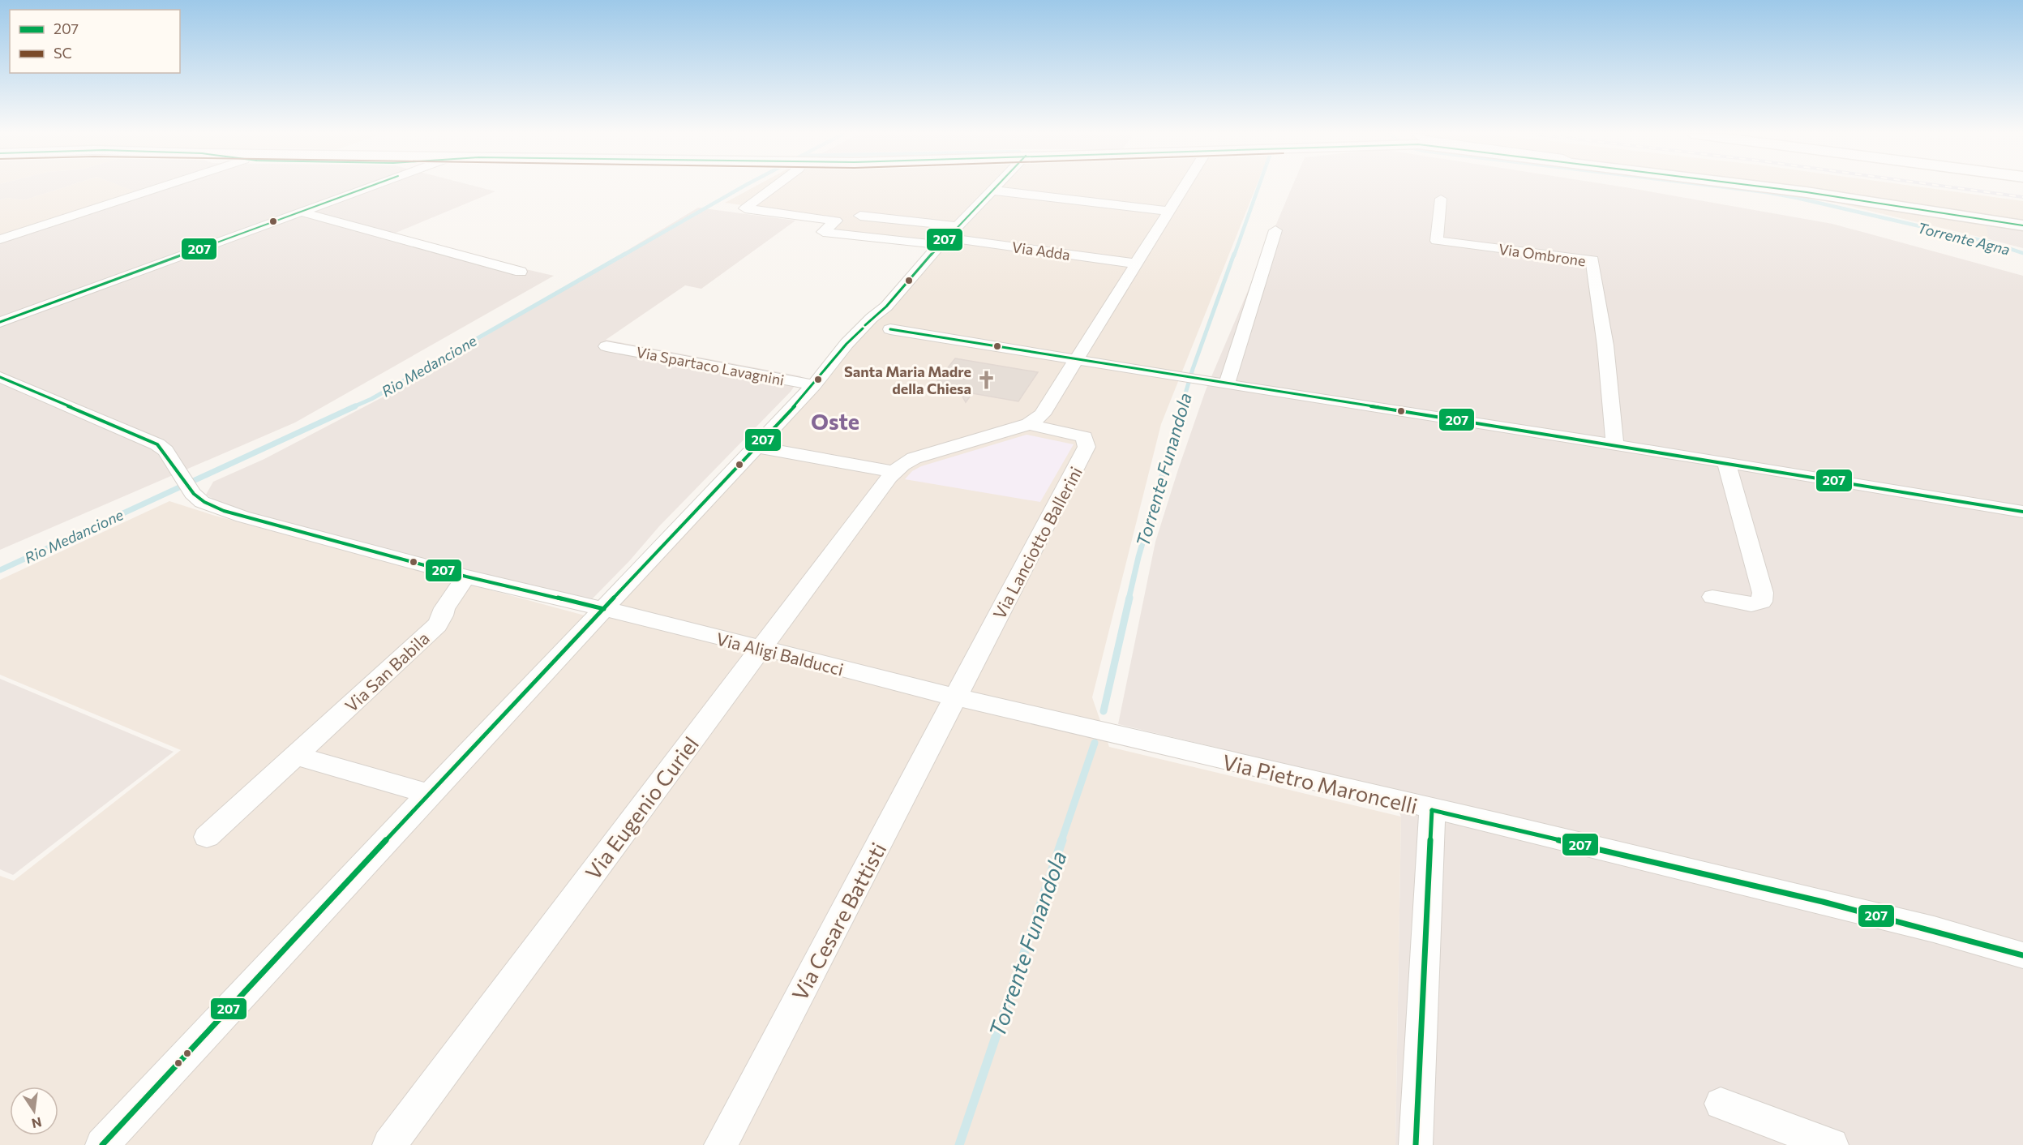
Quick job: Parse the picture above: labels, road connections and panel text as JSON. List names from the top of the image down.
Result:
{
  "streets": {
    "street": [
      "Via Adda",
      "Via Ombrone",
      "Via Spartaco Lavagnini",
      "Via Lanciotto Ballerini",
      "Via Aligi Balducci",
      "Via San Babila",
      "Via Pietro Maroncelli",
      "Via Eugenio Curiel",
      "Via Cesare Battisti"
    ]
  },
  "crossings": [
    ["Via Lanciotto Ballerini", "Via Aligi Balducci"],
    ["Via Lanciotto Ballerini", "Via Pietro Maroncelli"],
    ["Via Lanciotto Ballerini", "Via Eugenio Curiel"],
    ["Via Lanciotto Ballerini", "Via Cesare Battisti"],
    ["Via Aligi Balducci", "Via San Babila"],
    ["Via Aligi Balducci", "Via Pietro Maroncelli"],
    ["Via Aligi Balducci", "Via Eugenio Curiel"],
    ["Via Aligi Balducci", "Via Cesare Battisti"],
    ["Via Pietro Maroncelli", "Via Cesare Battisti"]
  ],
  "districts": ["Oste"],
  "water": ["Torrente Agna", "Rio Medancione", "Torrente Funandola"],
  "places": {
    "church": ["Santa Maria Madre della Chiesa"]
  },
  "lines": ["transit line 207"],
  "legend": ["207", "SC"],
  "north": "bottom"
}
